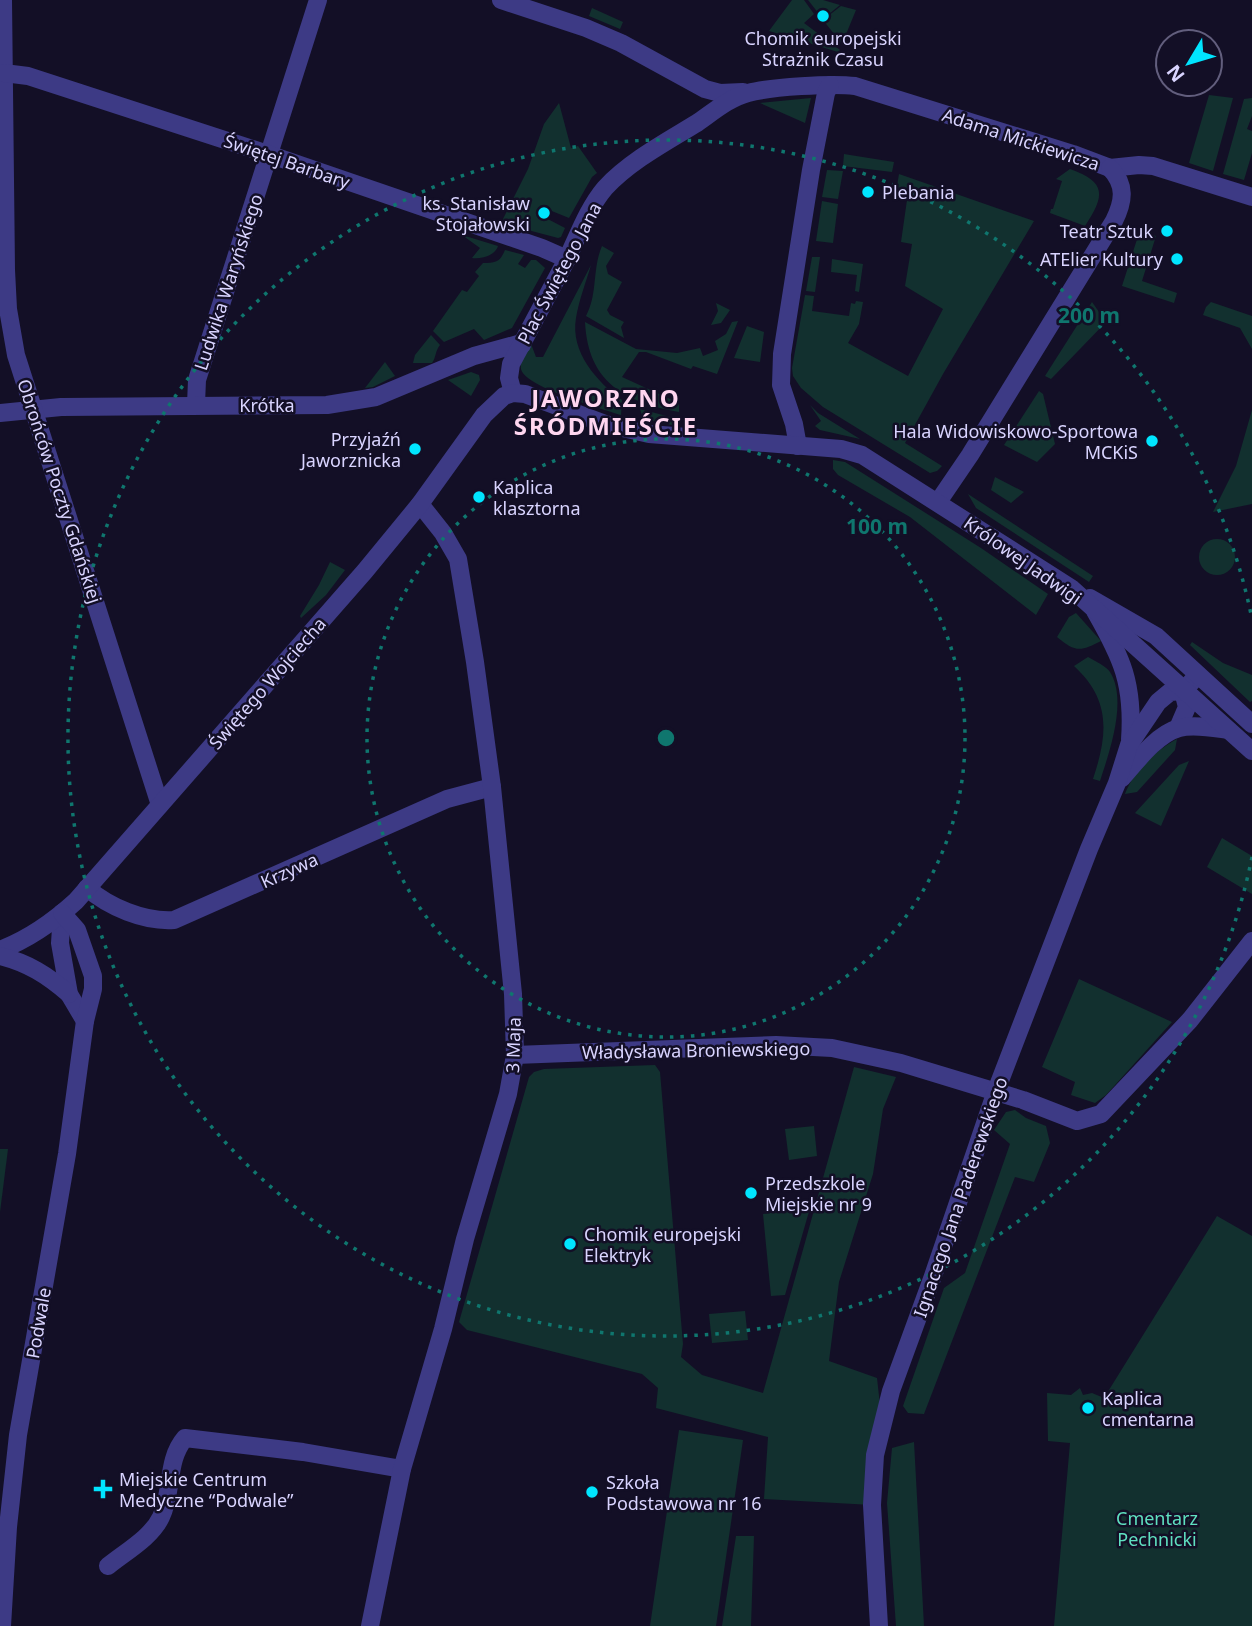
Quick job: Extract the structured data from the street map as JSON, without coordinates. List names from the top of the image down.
{
  "streets": {
    "street": [
      "Adama Mickiewicza",
      "Świętej Barbary",
      "Plac Świętego Jana",
      "Ludwika Waryńskiego",
      "Krótka",
      "Obrońców Poczty Gdańskiej",
      "Królowej Jadwigi",
      "Świętego Wojciecha",
      "Krzywa",
      "3 Maja",
      "Władysława Broniewskiego",
      "Ignacego Jana Paderewskiego",
      "Podwale"
    ]
  },
  "crossings": [
    ["Adama Mickiewicza", "Plac Świętego Jana"],
    ["Świętej Barbary", "Plac Świętego Jana"],
    ["Świętej Barbary", "Ludwika Waryńskiego"],
    ["Świętej Barbary", "Obrońców Poczty Gdańskiej"],
    ["Plac Świętego Jana", "Krótka"],
    ["Plac Świętego Jana", "Świętego Wojciecha"],
    ["Ludwika Waryńskiego", "Krótka"],
    ["Krótka", "Obrońców Poczty Gdańskiej"],
    ["Obrońców Poczty Gdańskiej", "Świętego Wojciecha"],
    ["Królowej Jadwigi", "Ignacego Jana Paderewskiego"],
    ["Świętego Wojciecha", "Krzywa"],
    ["Świętego Wojciecha", "3 Maja"],
    ["Świętego Wojciecha", "Podwale"],
    ["Krzywa", "3 Maja"],
    ["3 Maja", "Władysława Broniewskiego"],
    ["Władysława Broniewskiego", "Ignacego Jana Paderewskiego"]
  ],
  "districts": ["JAWORZNO ŚRÓDMIEŚCIE"],
  "parks": ["Cmentarz Pechnicki"],
  "places": {
    "other": [
      "Chomik europejski Strażnik Czasu",
      "Plebania",
      "ks. Stanisław Stojałowski",
      "Teatr Sztuk",
      "ATElier Kultury",
      "Hala Widowiskowo-Sportowa MCKiS",
      "Przyjaźń Jaworznicka",
      "Kaplica klasztorna",
      "Przedszkole Miejskie nr 9",
      "Chomik europejski Elektryk",
      "Kaplica cmentarna",
      "Szkoła Podstawowa nr 16"
    ],
    "health": ["Miejskie Centrum Medyczne “Podwale”"]
  },
  "north": "bottom left",
  "rings": ["200 m", "100 m"]
}
